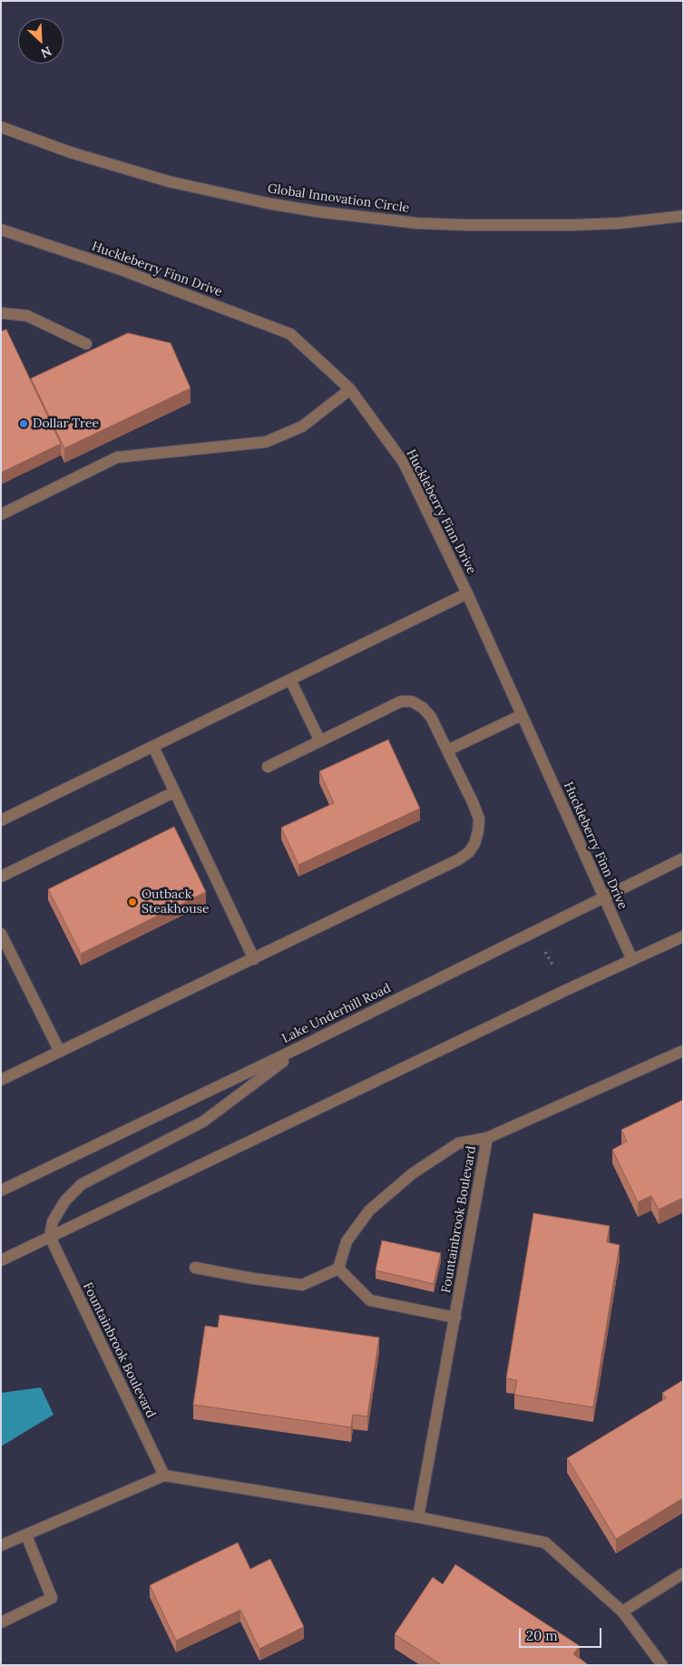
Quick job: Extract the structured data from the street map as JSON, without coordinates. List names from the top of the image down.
{
  "streets": {
    "street": [
      "Global Innovation Circle",
      "Huckleberry Finn Drive",
      "Lake Underhill Road",
      "Fountainbrook Boulevard"
    ]
  },
  "crossings": [
    ["Huckleberry Finn Drive", "Lake Underhill Road"]
  ],
  "places": ["Dollar Tree", "Outback Steakhouse"],
  "scale_bar": "20 m",
  "north": "bottom right"
}
